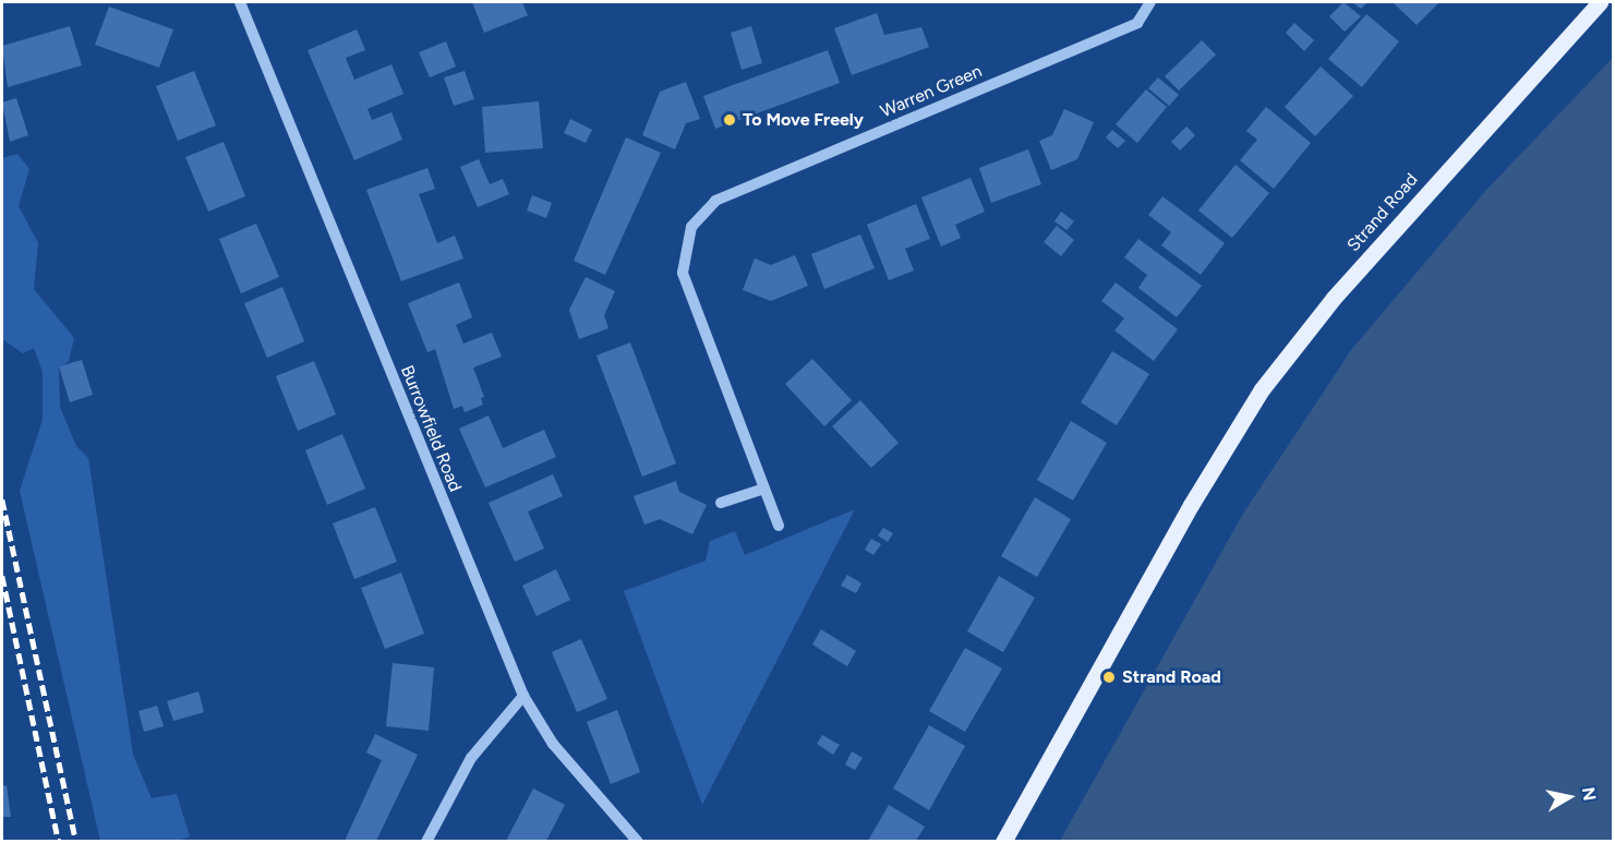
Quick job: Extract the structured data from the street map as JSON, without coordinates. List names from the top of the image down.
{
  "streets": {
    "main road": ["Strand Road"],
    "street": ["Warren Green", "Burrowfield Road"]
  },
  "places": ["To Move Freely", "Strand Road"],
  "north": "right"
}
